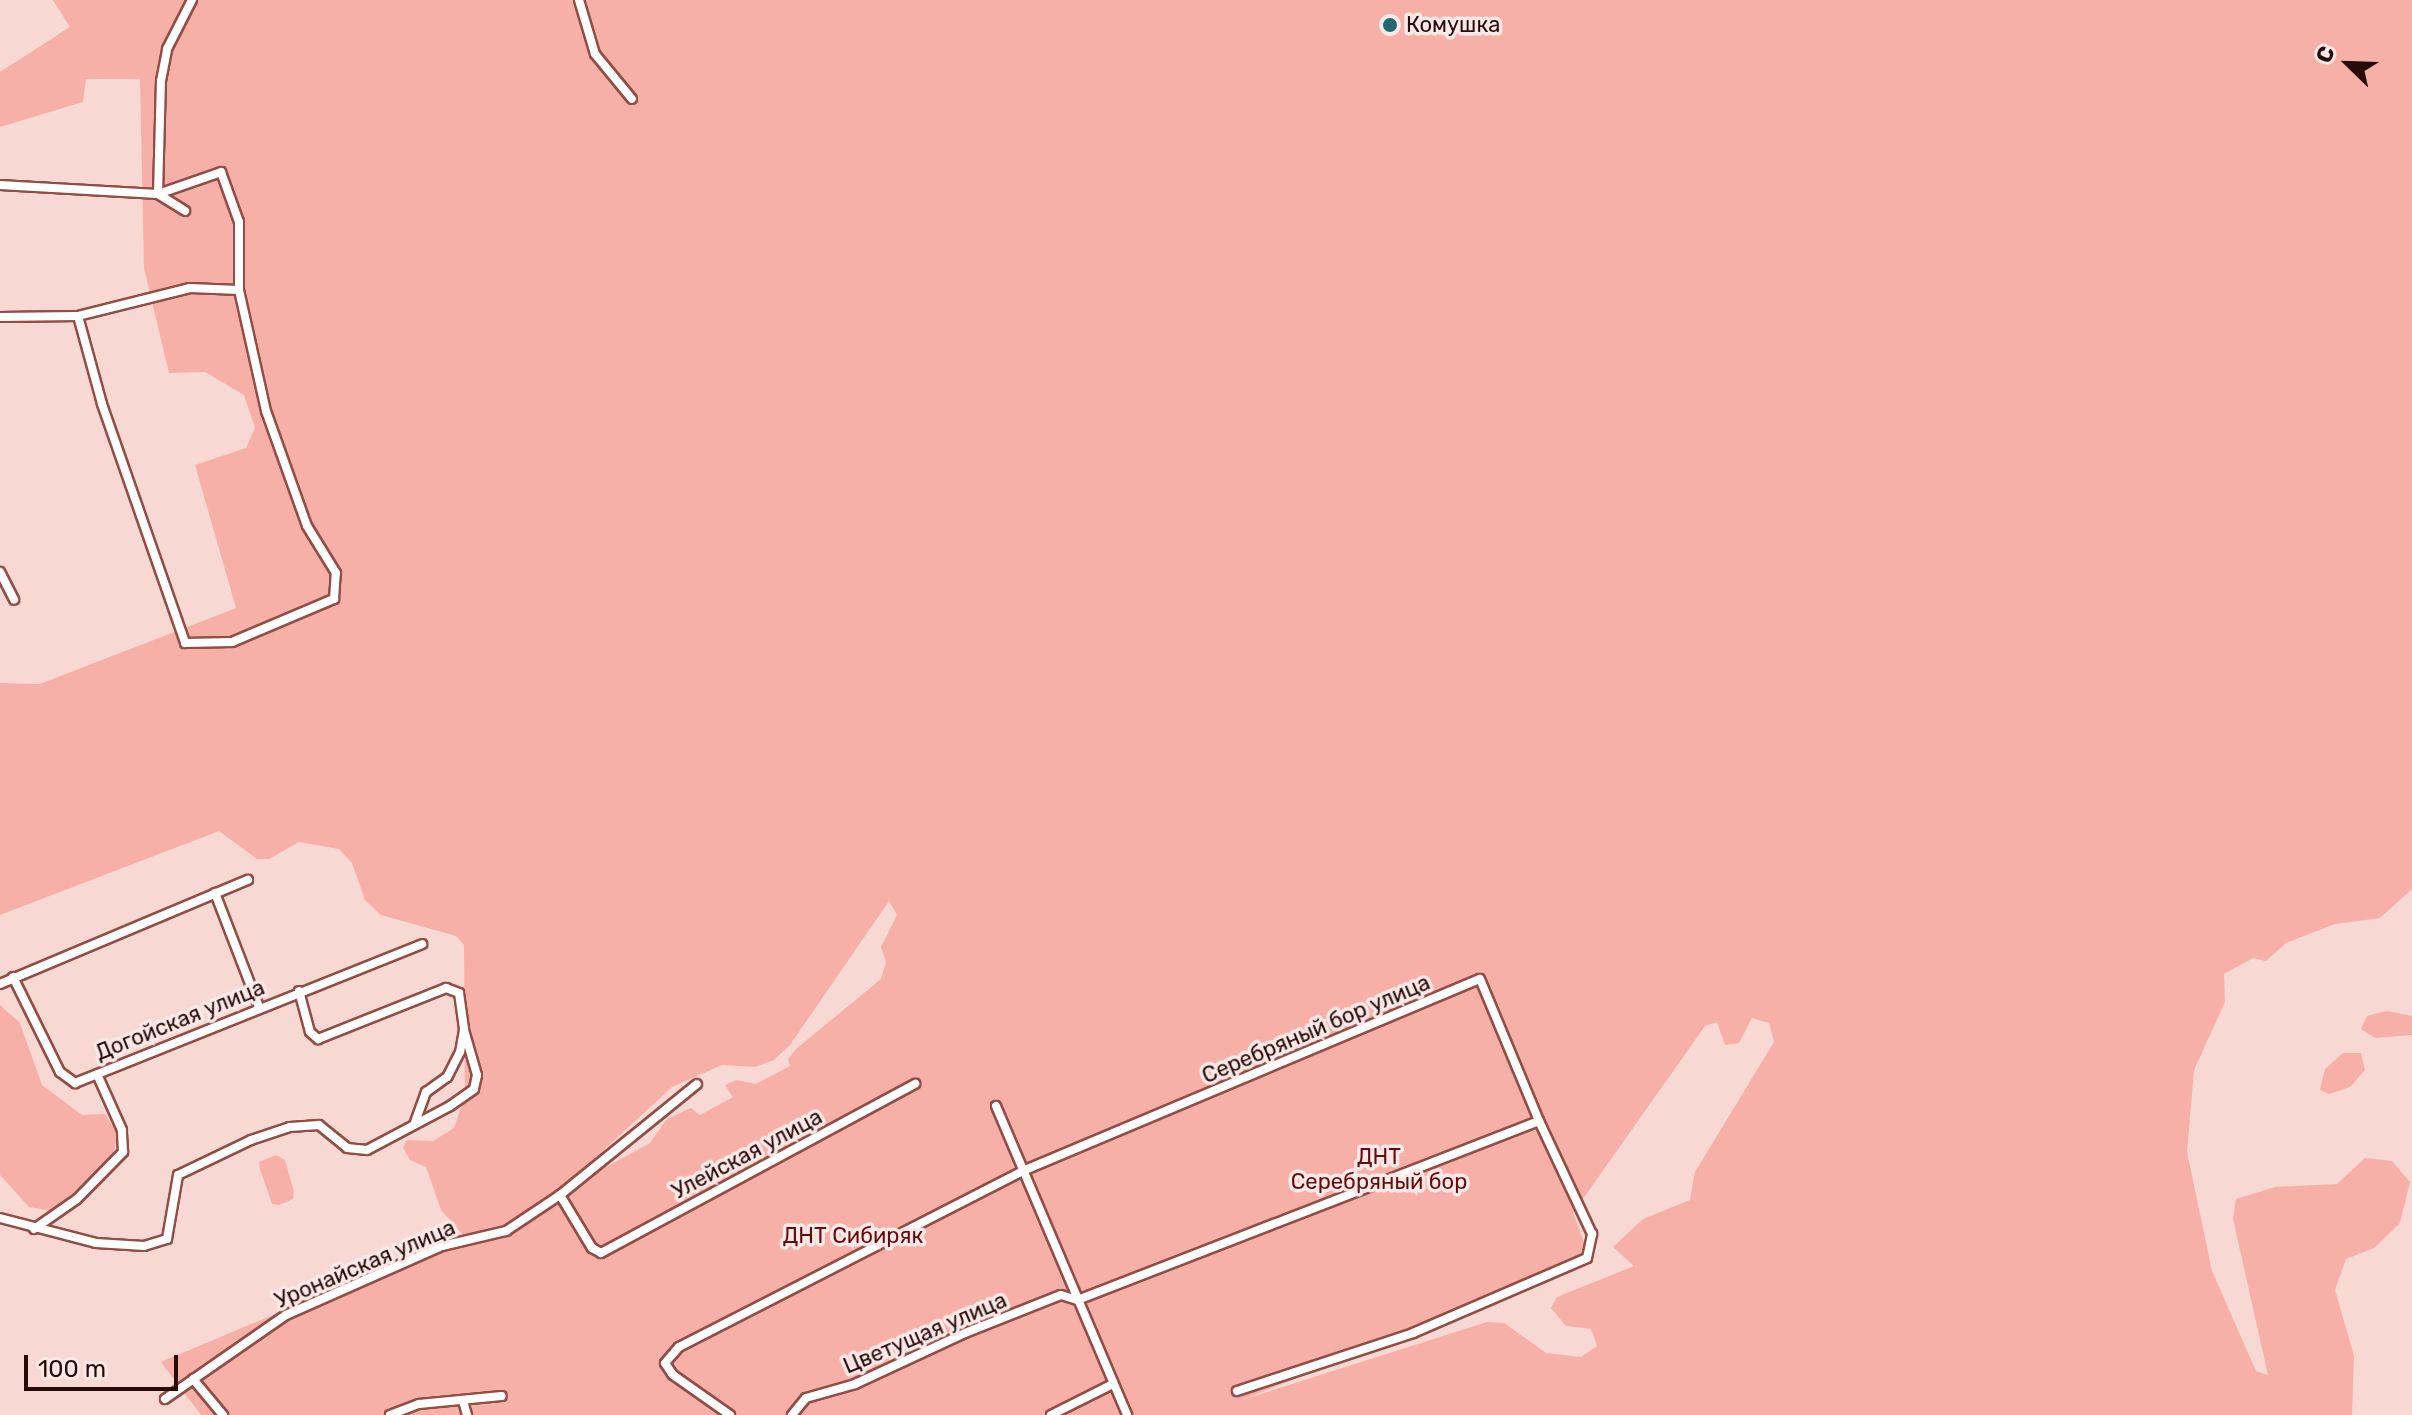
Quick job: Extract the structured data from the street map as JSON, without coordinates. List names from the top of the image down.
{
  "streets": {
    "street": [
      "Догойская улица",
      "Серебряный бор улица",
      "Улейская улица",
      "Уронайская улица",
      "Цветущая улица"
    ]
  },
  "crossings": [
    ["Улейская улица", "Уронайская улица"]
  ],
  "parks": ["ДНТ Серебряный бор", "ДНТ Сибиряк"],
  "places": ["Комушка"],
  "scale_bar": "100 m",
  "north": "top left"
}
